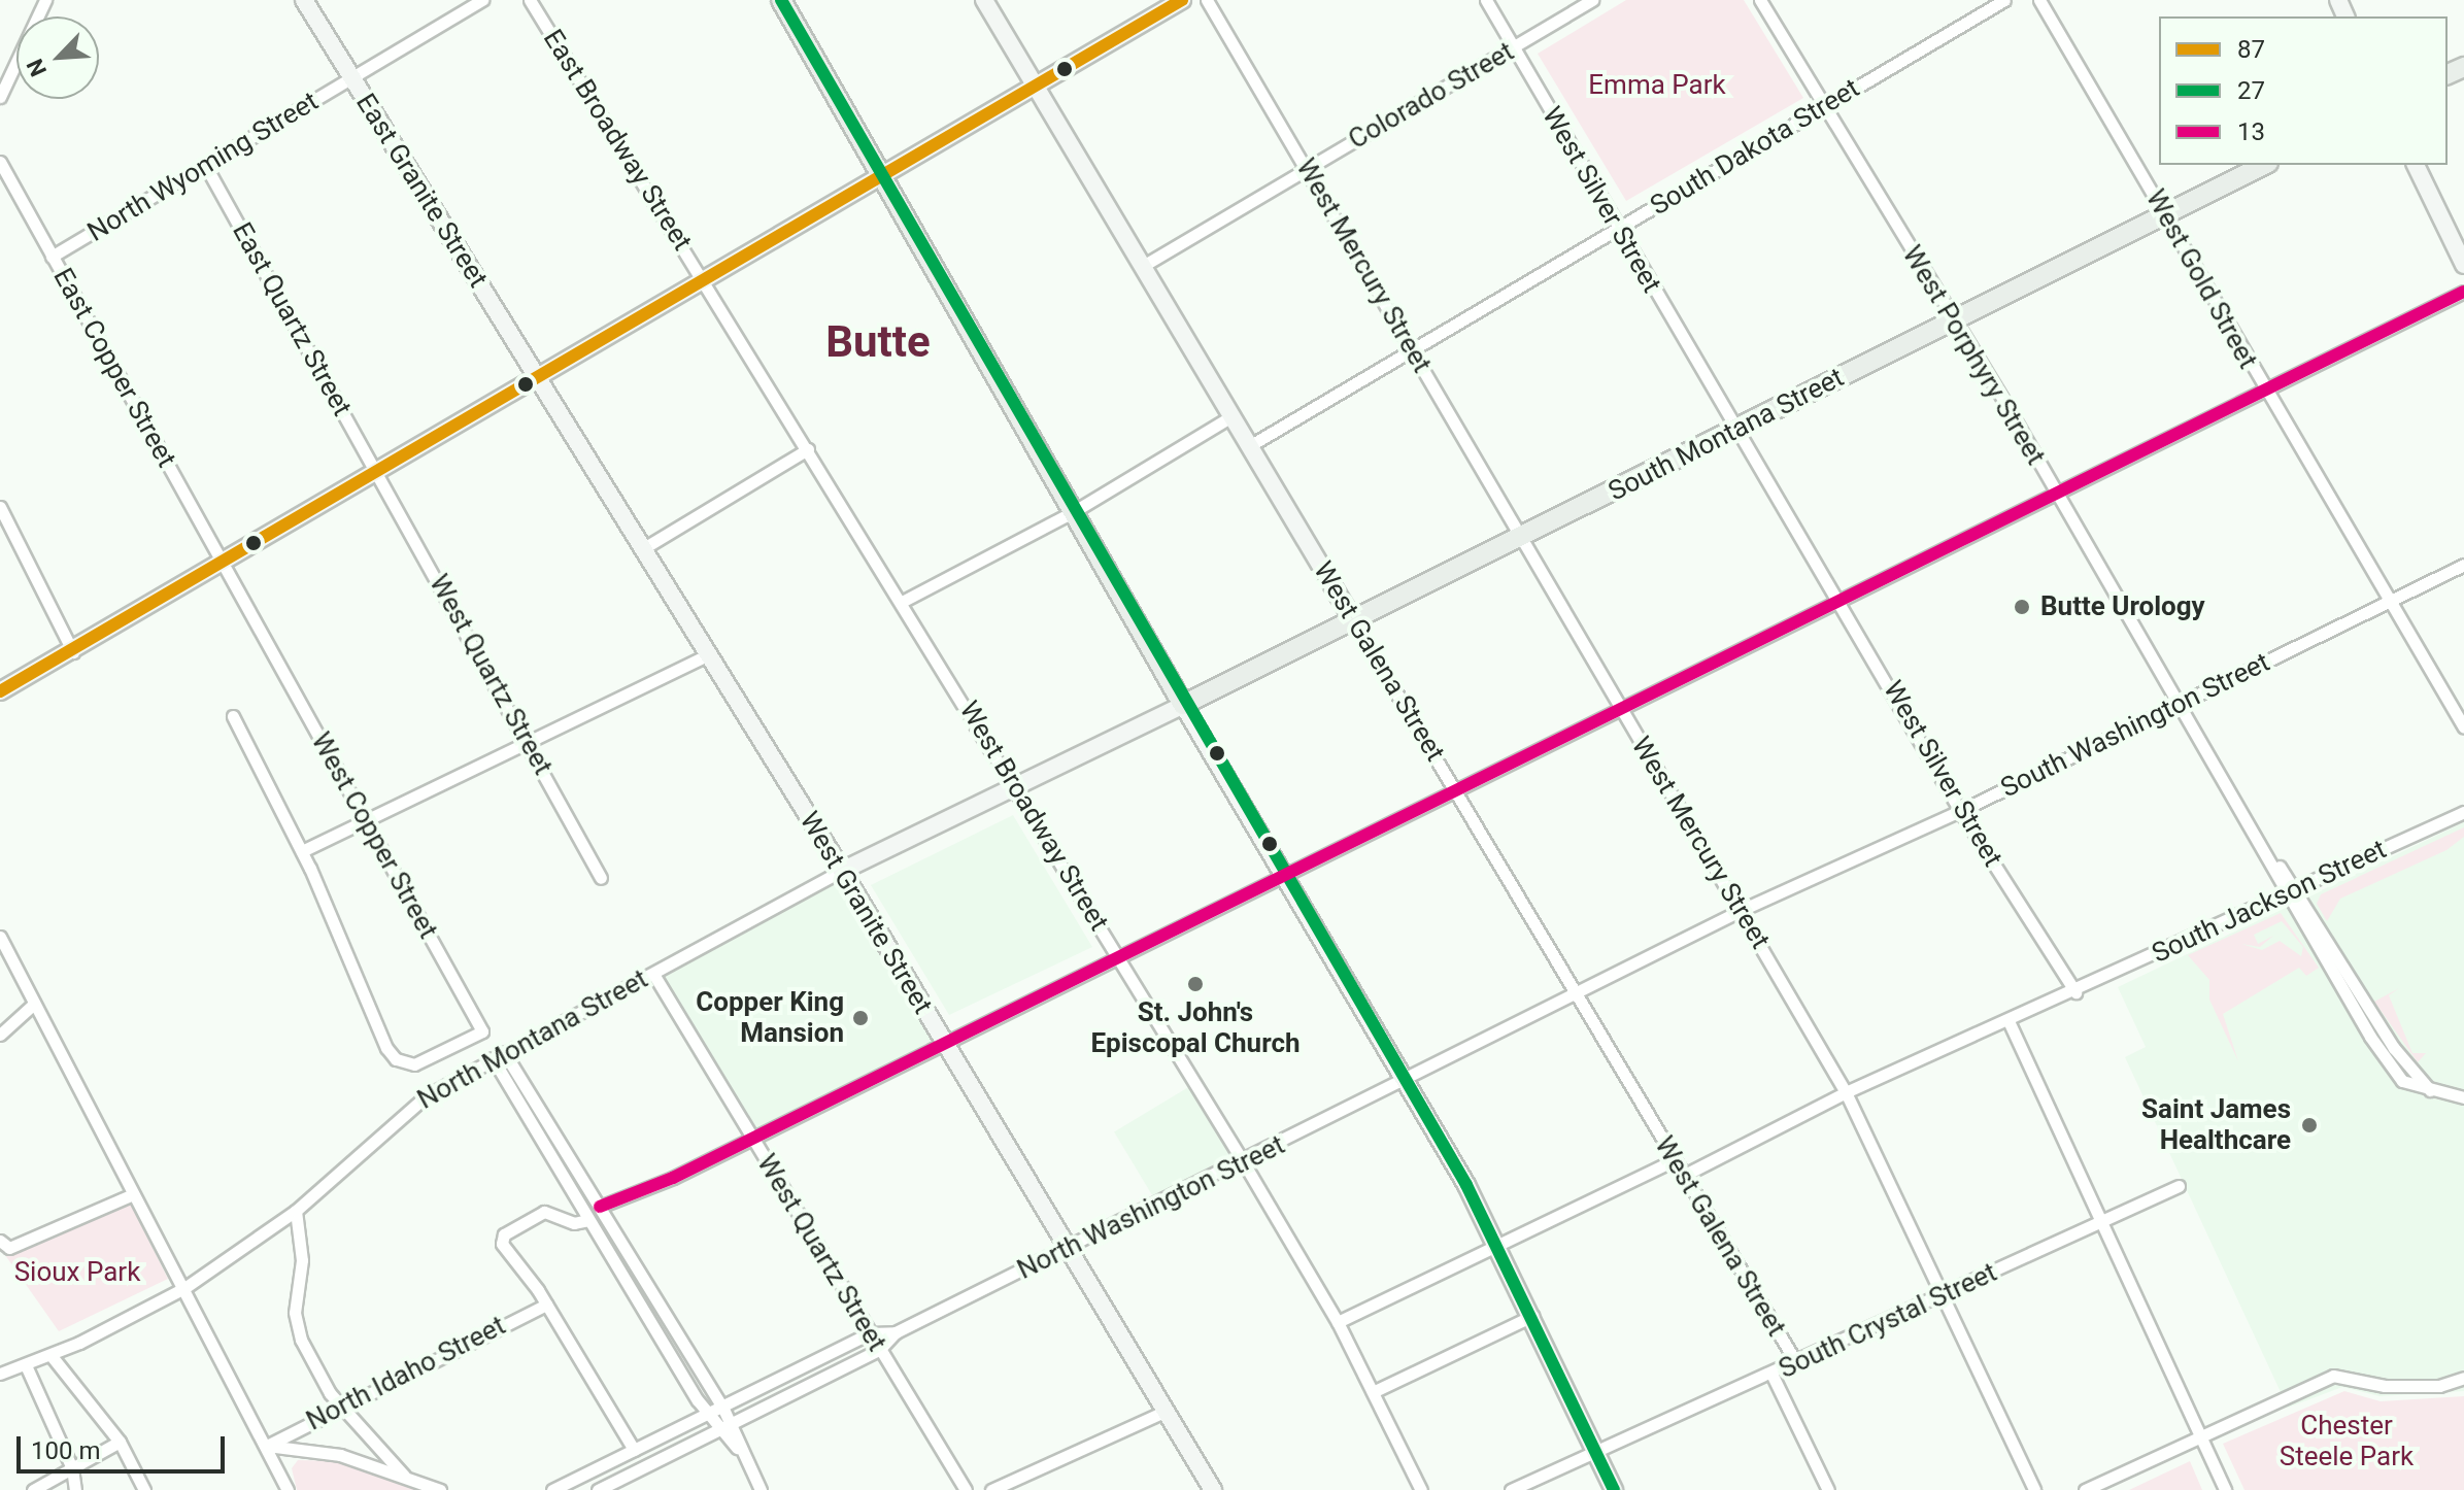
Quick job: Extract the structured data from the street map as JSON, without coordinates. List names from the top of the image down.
{
  "streets": {
    "main road": ["South Montana Street"],
    "street": [
      "Colorado Street",
      "East Broadway Street",
      "South Dakota Street",
      "North Wyoming Street",
      "East Granite Street",
      "West Silver Street",
      "West Mercury Street",
      "West Gold Street",
      "East Quartz Street",
      "West Porphyry Street",
      "East Copper Street",
      "West Galena Street",
      "West Quartz Street",
      "South Washington Street",
      "West Broadway Street",
      "West Copper Street",
      "South Jackson Street",
      "West Granite Street",
      "North Montana Street",
      "North Washington Street",
      "South Crystal Street",
      "North Idaho Street"
    ]
  },
  "crossings": [
    ["Colorado Street", "West Silver Street"],
    ["Colorado Street", "West Mercury Street"],
    ["Colorado Street", "West Galena Street"],
    ["East Broadway Street", "West Broadway Street"],
    ["South Dakota Street", "West Silver Street"],
    ["South Dakota Street", "West Mercury Street"],
    ["South Dakota Street", "West Porphyry Street"],
    ["South Dakota Street", "West Galena Street"],
    ["North Wyoming Street", "East Granite Street"],
    ["North Wyoming Street", "East Quartz Street"],
    ["North Wyoming Street", "East Copper Street"],
    ["East Granite Street", "West Granite Street"],
    ["West Silver Street", "South Montana Street"],
    ["West Silver Street", "South Washington Street"],
    ["West Silver Street", "South Jackson Street"],
    ["West Mercury Street", "South Montana Street"],
    ["West Mercury Street", "South Washington Street"],
    ["West Mercury Street", "South Crystal Street"],
    ["West Gold Street", "South Montana Street"],
    ["West Gold Street", "South Washington Street"],
    ["East Quartz Street", "West Quartz Street"],
    ["West Porphyry Street", "South Montana Street"],
    ["West Porphyry Street", "South Washington Street"],
    ["West Porphyry Street", "South Jackson Street"],
    ["East Copper Street", "West Copper Street"],
    ["South Montana Street", "West Galena Street"],
    ["South Montana Street", "North Montana Street"],
    ["West Galena Street", "South Washington Street"],
    ["West Galena Street", "South Crystal Street"],
    ["West Quartz Street", "North Montana Street"],
    ["West Quartz Street", "North Washington Street"],
    ["South Washington Street", "North Washington Street"],
    ["West Broadway Street", "North Montana Street"],
    ["West Broadway Street", "North Washington Street"],
    ["West Granite Street", "North Montana Street"],
    ["West Granite Street", "North Washington Street"]
  ],
  "districts": ["Butte"],
  "parks": ["Emma Park", "Sioux Park", "Chester Steele Park"],
  "places": [
    "Butte Urology",
    "St. John's Episcopal Church",
    "Copper King Mansion",
    "Saint James Healthcare"
  ],
  "lines": ["transit line 87", "transit line 27", "transit line 13"],
  "legend": ["87", "27", "13"],
  "scale_bar": "100 m",
  "north": "bottom left"
}
